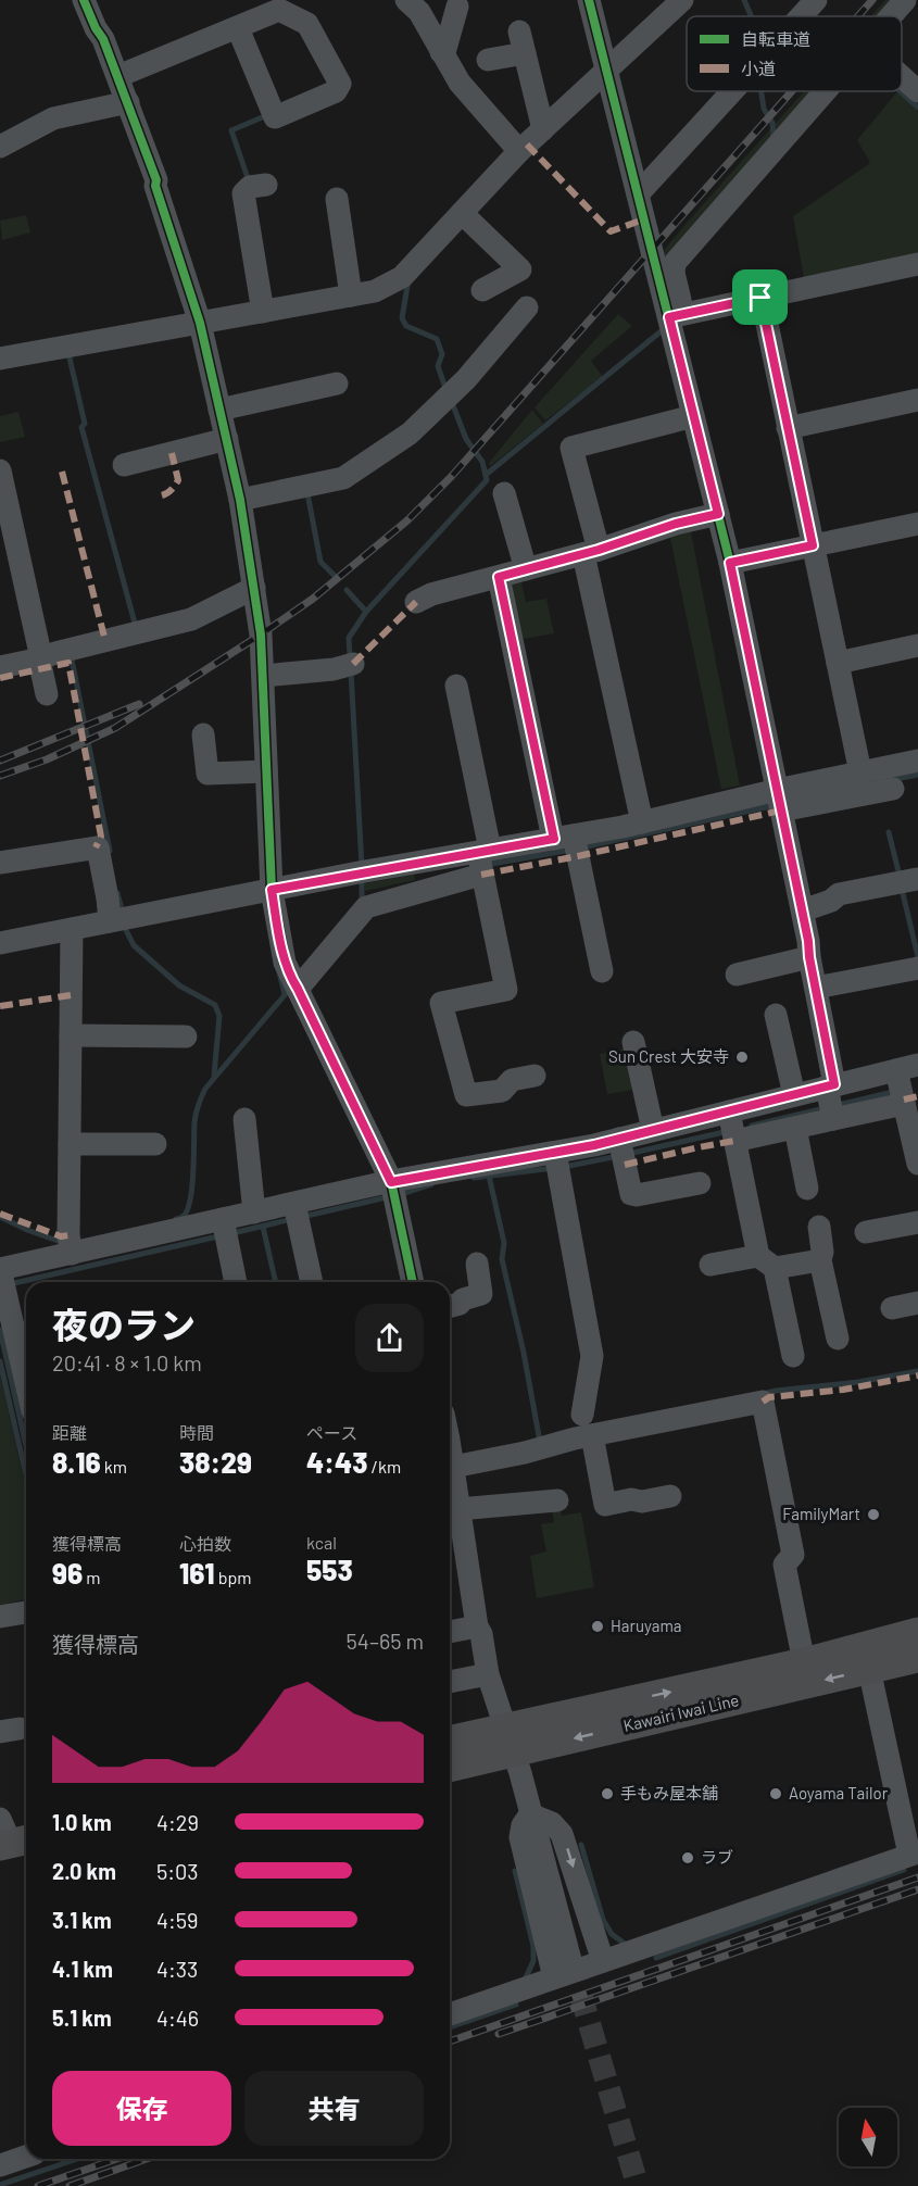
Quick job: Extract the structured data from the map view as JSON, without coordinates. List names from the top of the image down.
{
  "streets": {
    "main road": ["Kawairi Iwai Line"]
  },
  "places": [
    "Sun Crest 大安寺",
    "FamilyMart",
    "Haruyama",
    "手もみ屋本舗",
    "Aoyama Tailor",
    "ラブ"
  ],
  "legend": ["自転車道", "小道"],
  "north": "top",
  "page": {
    "heading": ["夜のラン", "20:41 · 8 × 1.0 km"],
    "stats": [
      ["距離", "8.16 km"],
      ["時間", "38:29"],
      ["ペース", "4:43 /km"],
      ["獲得標高", "96 m"],
      ["心拍数", "161 bpm"],
      ["kcal", "553"]
    ],
    "chart": ["獲得標高", "54–65 m"],
    "list": [
      {
        "name": "1.0 km",
        "note": "4:29"
      },
      {
        "name": "2.0 km",
        "note": "5:03"
      },
      {
        "name": "3.1 km",
        "note": "4:59"
      },
      {
        "name": "4.1 km",
        "note": "4:33"
      },
      {
        "name": "5.1 km",
        "note": "4:46"
      }
    ],
    "buttons": ["保存", "共有"]
  }
}
